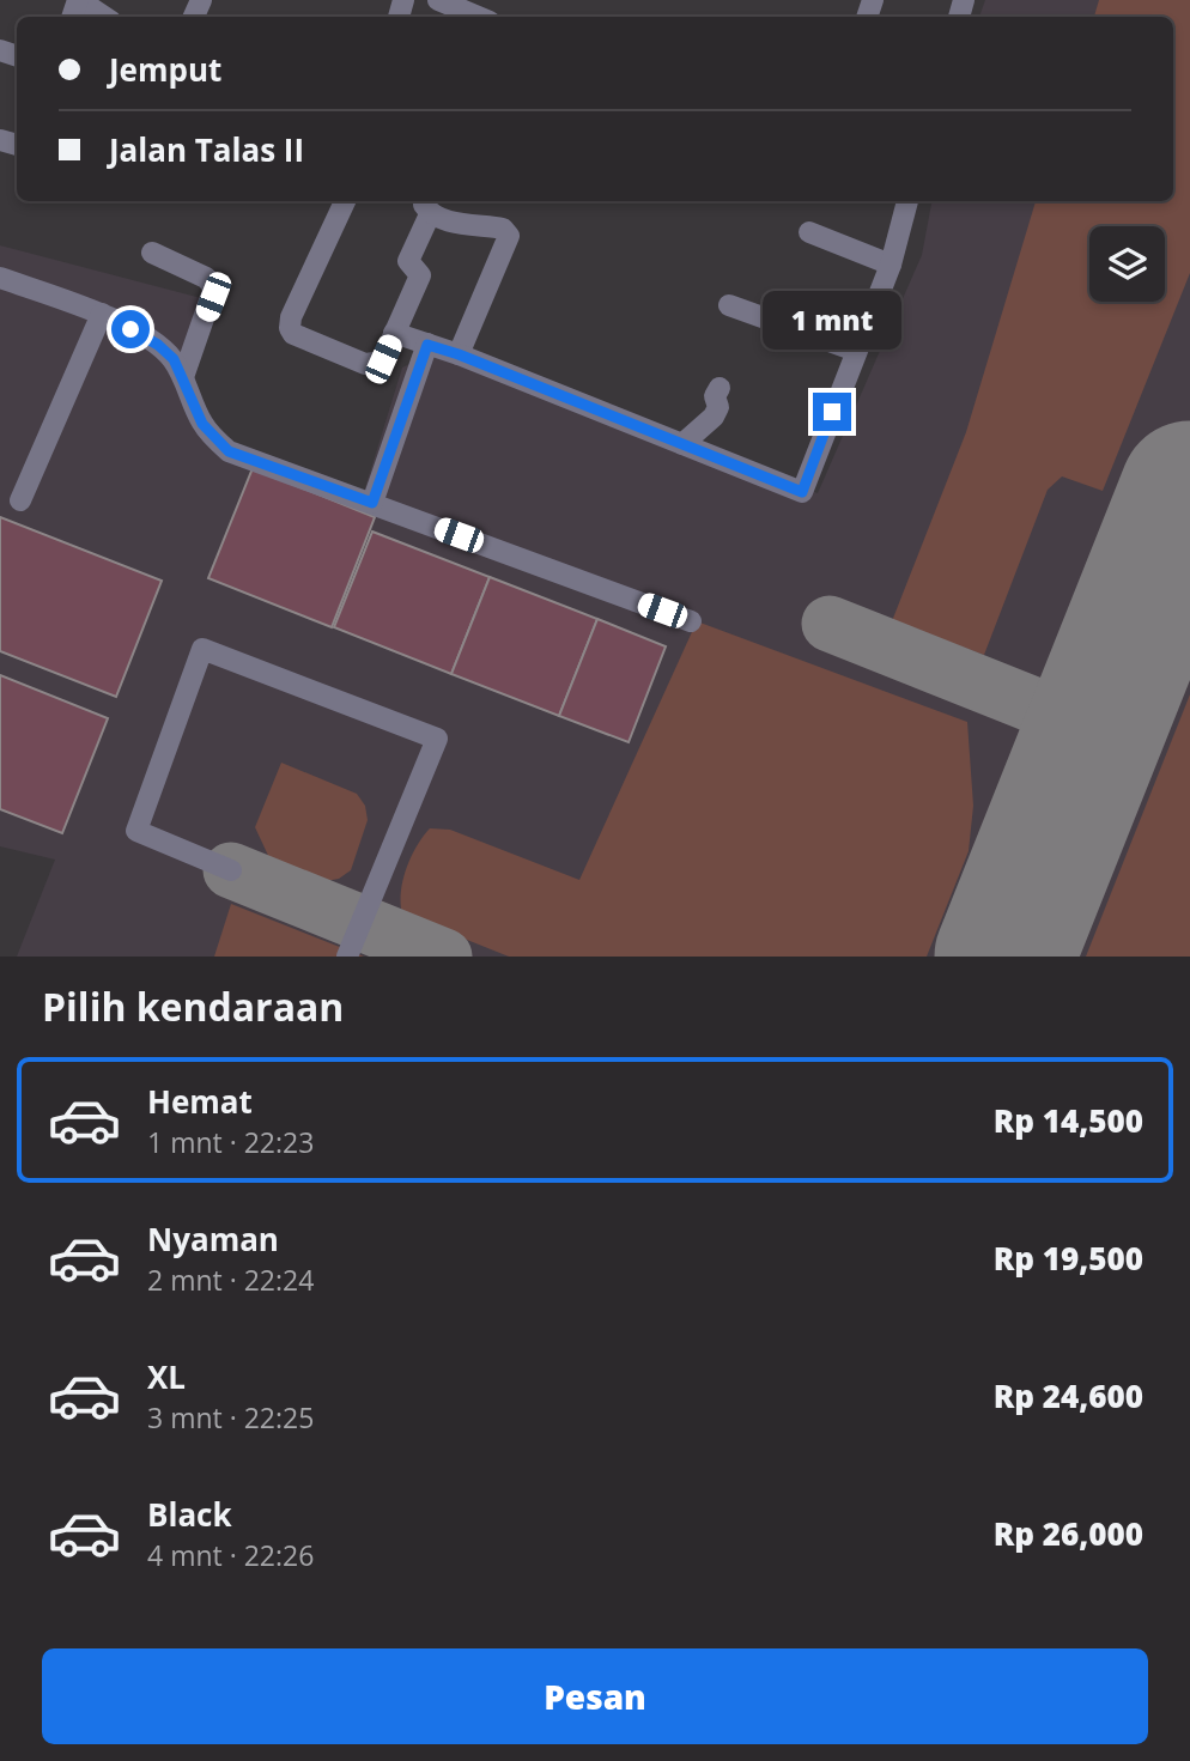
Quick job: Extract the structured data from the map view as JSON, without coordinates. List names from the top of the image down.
{
  "page": {
    "banner": ["Jemput", "Jalan Talas II"],
    "bubble": "1 mnt",
    "heading": "Pilih kendaraan",
    "list": [
      {
        "name": "Hemat",
        "note": "1 mnt · 22:23",
        "value": "Rp 14,500"
      },
      {
        "name": "Nyaman",
        "note": "2 mnt · 22:24",
        "value": "Rp 19,500"
      },
      {
        "name": "XL",
        "note": "3 mnt · 22:25",
        "value": "Rp 24,600"
      },
      {
        "name": "Black",
        "note": "4 mnt · 22:26",
        "value": "Rp 26,000"
      }
    ],
    "buttons": "Pesan"
  }
}
